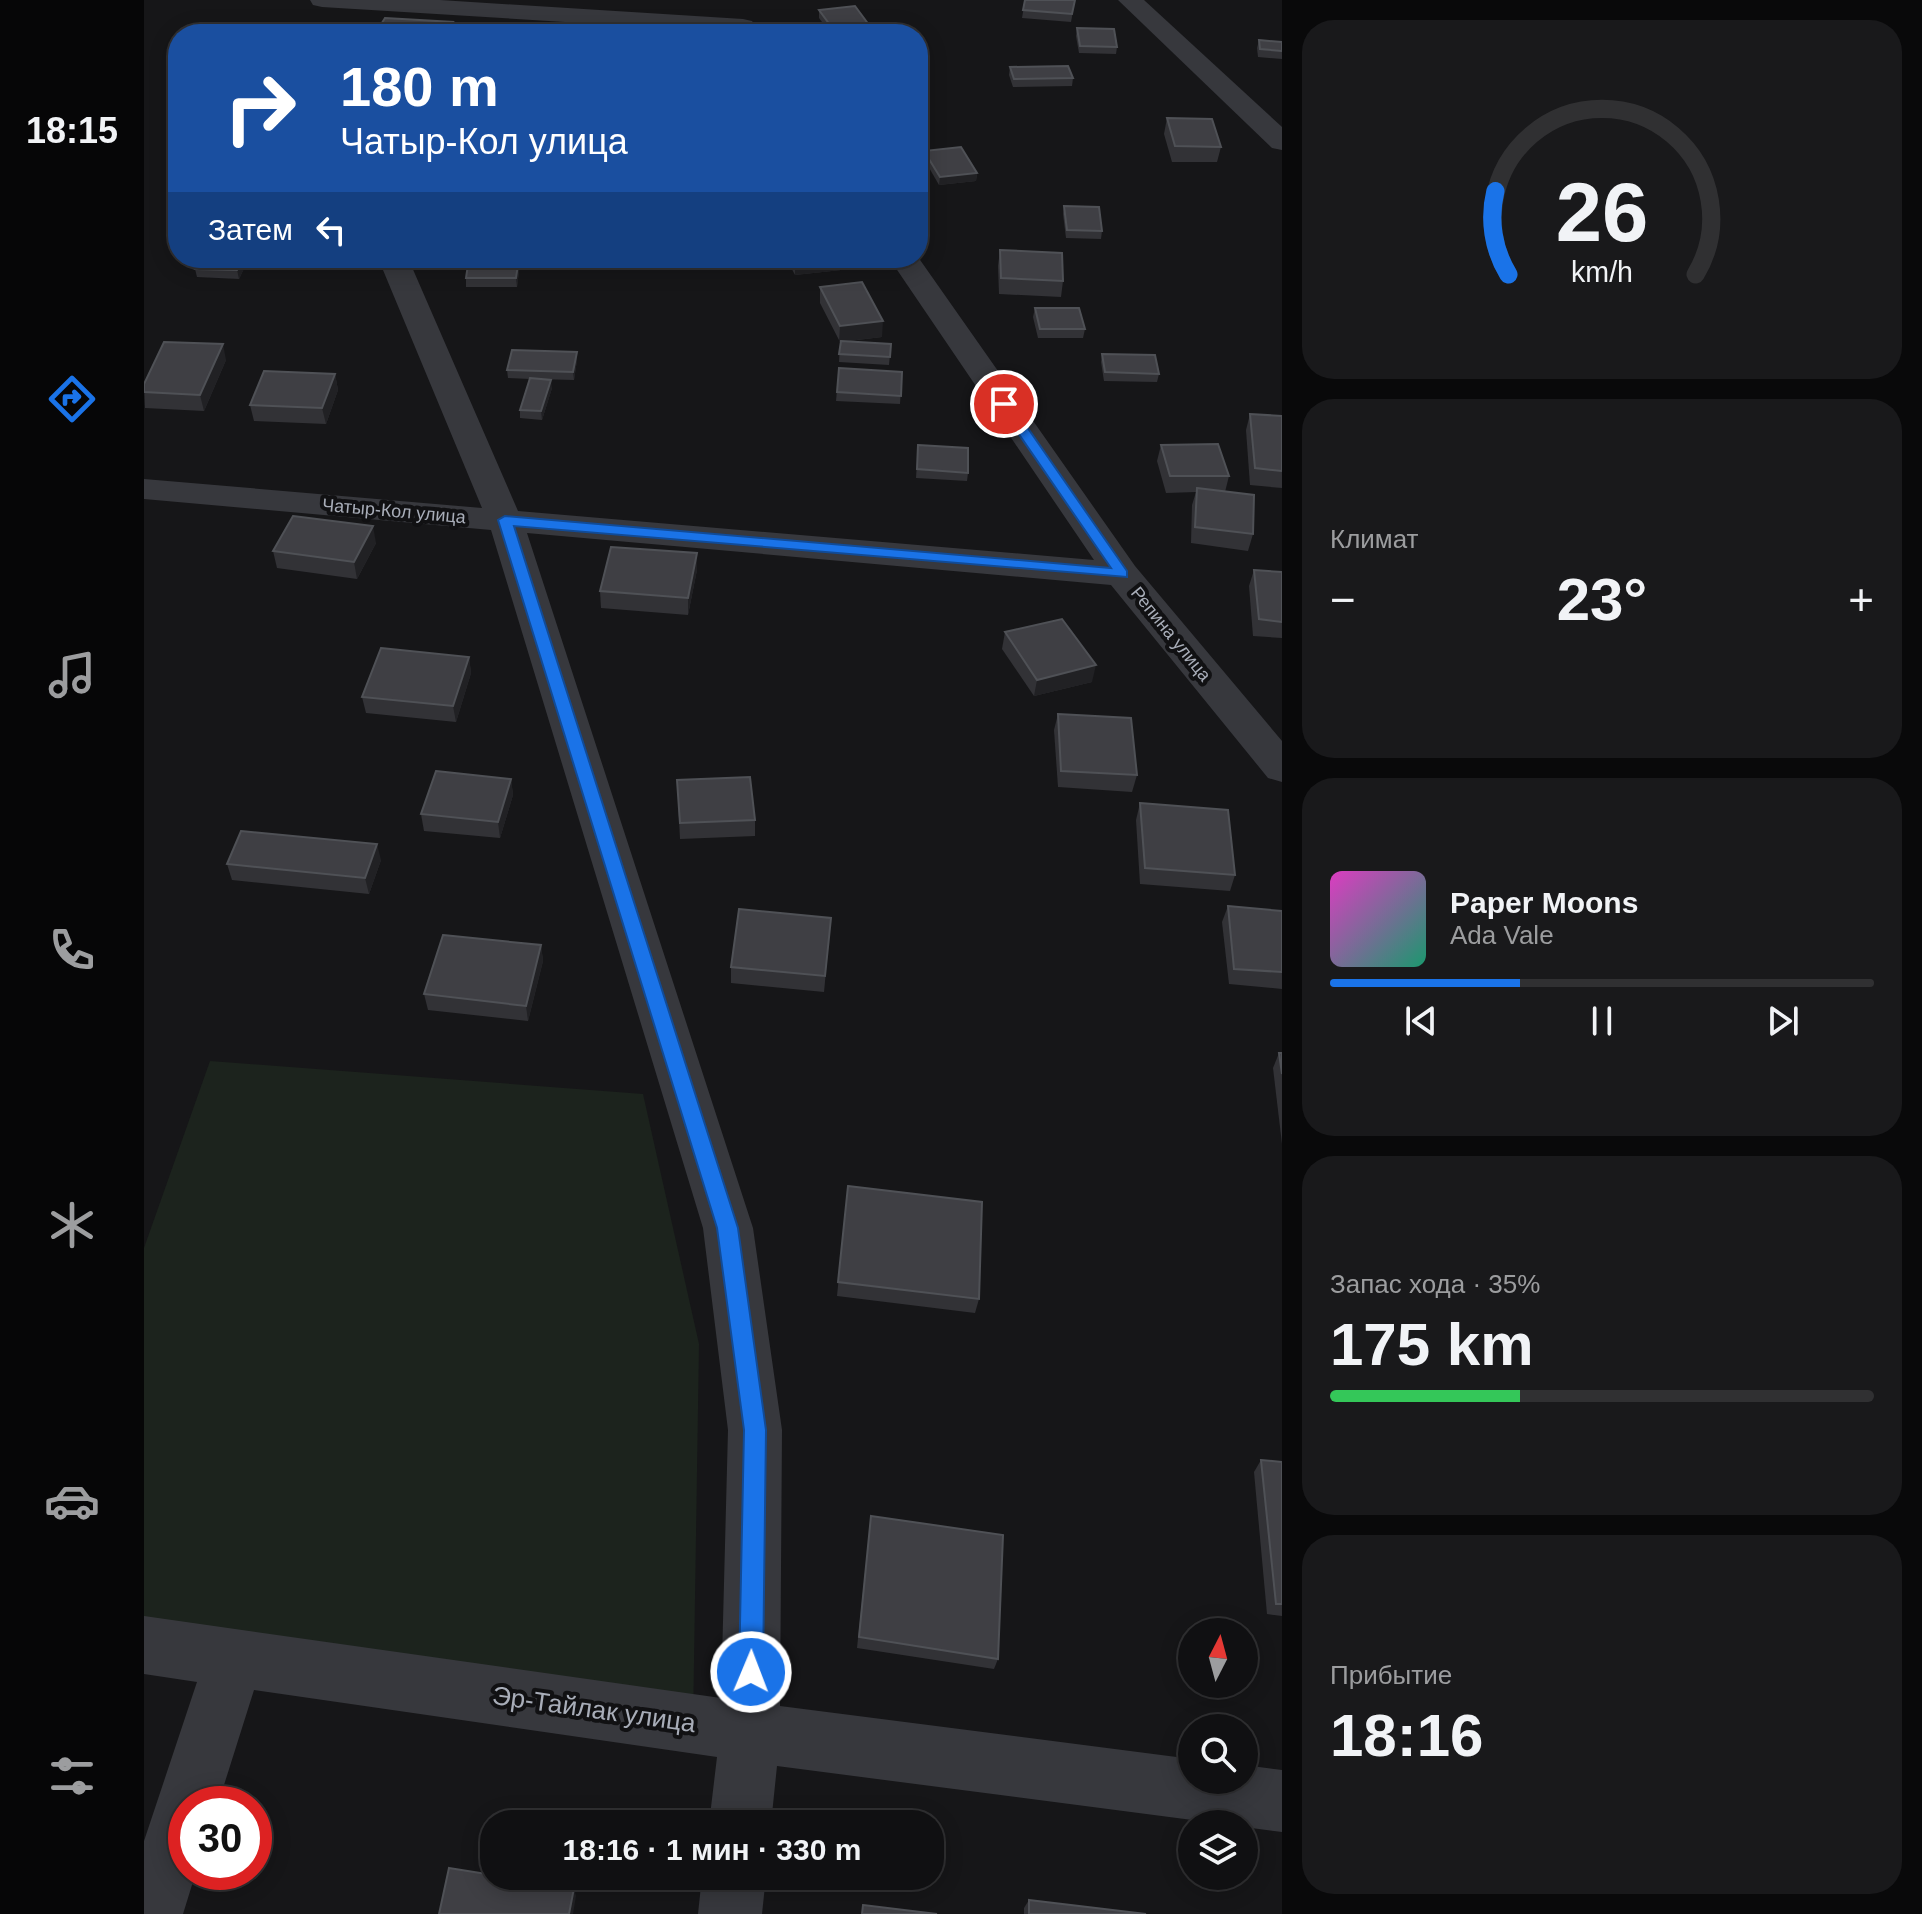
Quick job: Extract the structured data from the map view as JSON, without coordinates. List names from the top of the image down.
{
  "streets": {
    "street": ["Чатыр-Кол улица", "Репина улица", "Эр-Тайлак улица"]
  },
  "crossings": [
    ["Чатыр-Кол улица", "Репина улица"]
  ],
  "north": "top",
  "page": {
    "tabs": "18:15",
    "turn": ["180 m", "Чатыр-Кол улица"],
    "then": "Затем",
    "tile": [
      "Климат",
      ["Запас хода · 35%", "175 km"],
      ["Прибытие", "18:16"]
    ],
    "heat": ["−", "23°", "+"],
    "song": ["Paper Moons", "Ada Vale"],
    "limit": "30",
    "trip": "18:16 · 1 мин · 330 m",
    "gauge": ["26", "km/h"]
  }
}
